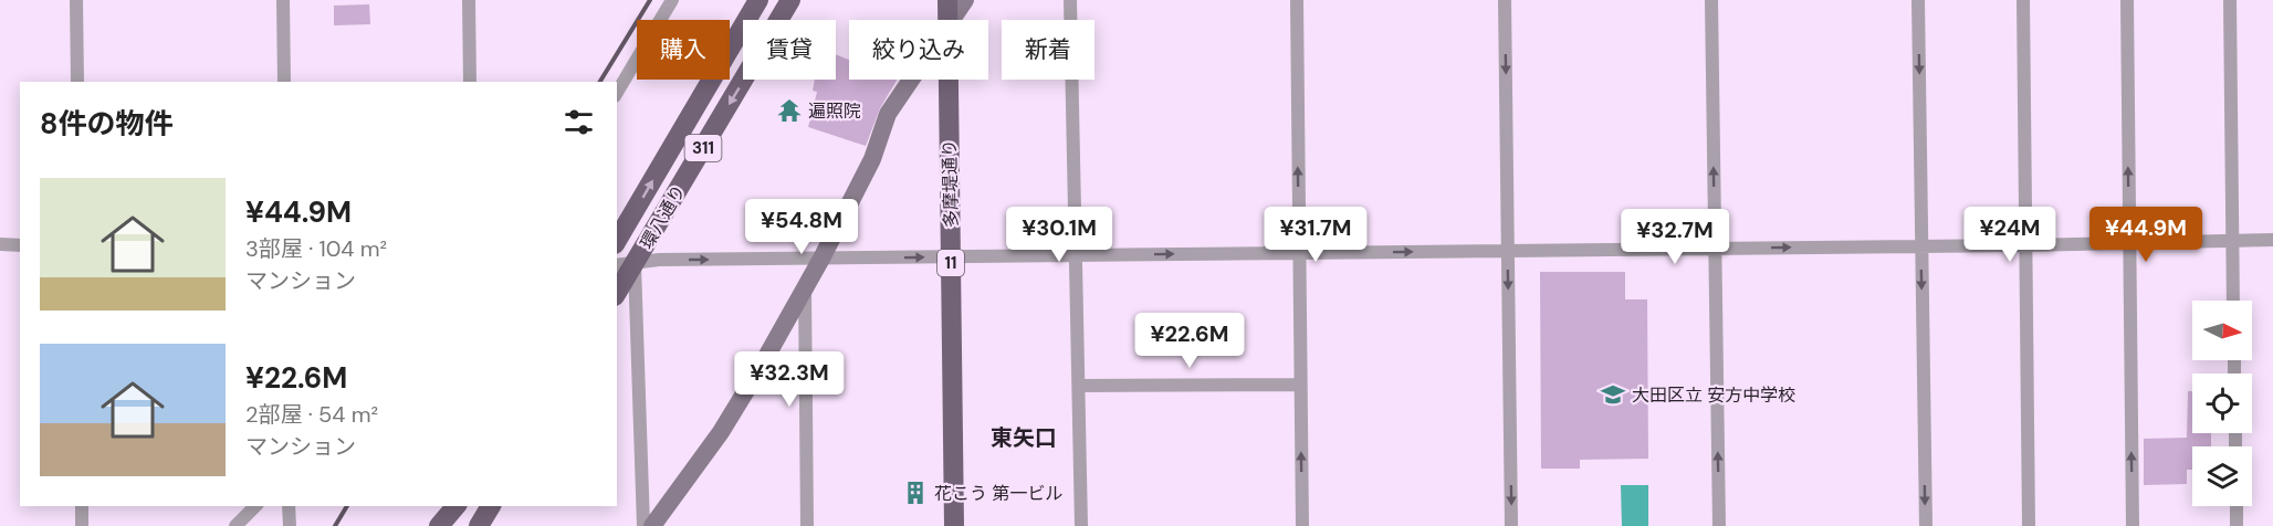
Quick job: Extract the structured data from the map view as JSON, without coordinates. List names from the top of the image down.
{
  "streets": {
    "main road": [
      "311",
      "多摩堤通り",
      "環八通り",
      "11"
    ]
  },
  "districts": ["東矢口"],
  "places": {
    "temple": ["遍照院"],
    "school or university": ["大田区立 安方中学校"],
    "building": ["花こう 第一ビル"]
  },
  "north": "right",
  "page": {
    "chip": [
      "購入",
      "賃貸",
      "絞り込み",
      "新着"
    ],
    "heading": "8件の物件",
    "list": [
      {
        "name": "¥44.9M",
        "note": "3部屋 · 104 m² · マンション"
      },
      {
        "name": "¥22.6M",
        "note": "2部屋 · 54 m² · マンション"
      }
    ],
    "price": [
      "¥54.8M",
      "¥30.1M",
      "¥31.7M",
      "¥24M",
      "¥44.9M",
      "¥32.7M",
      "¥22.6M",
      "¥32.3M"
    ]
  }
}
